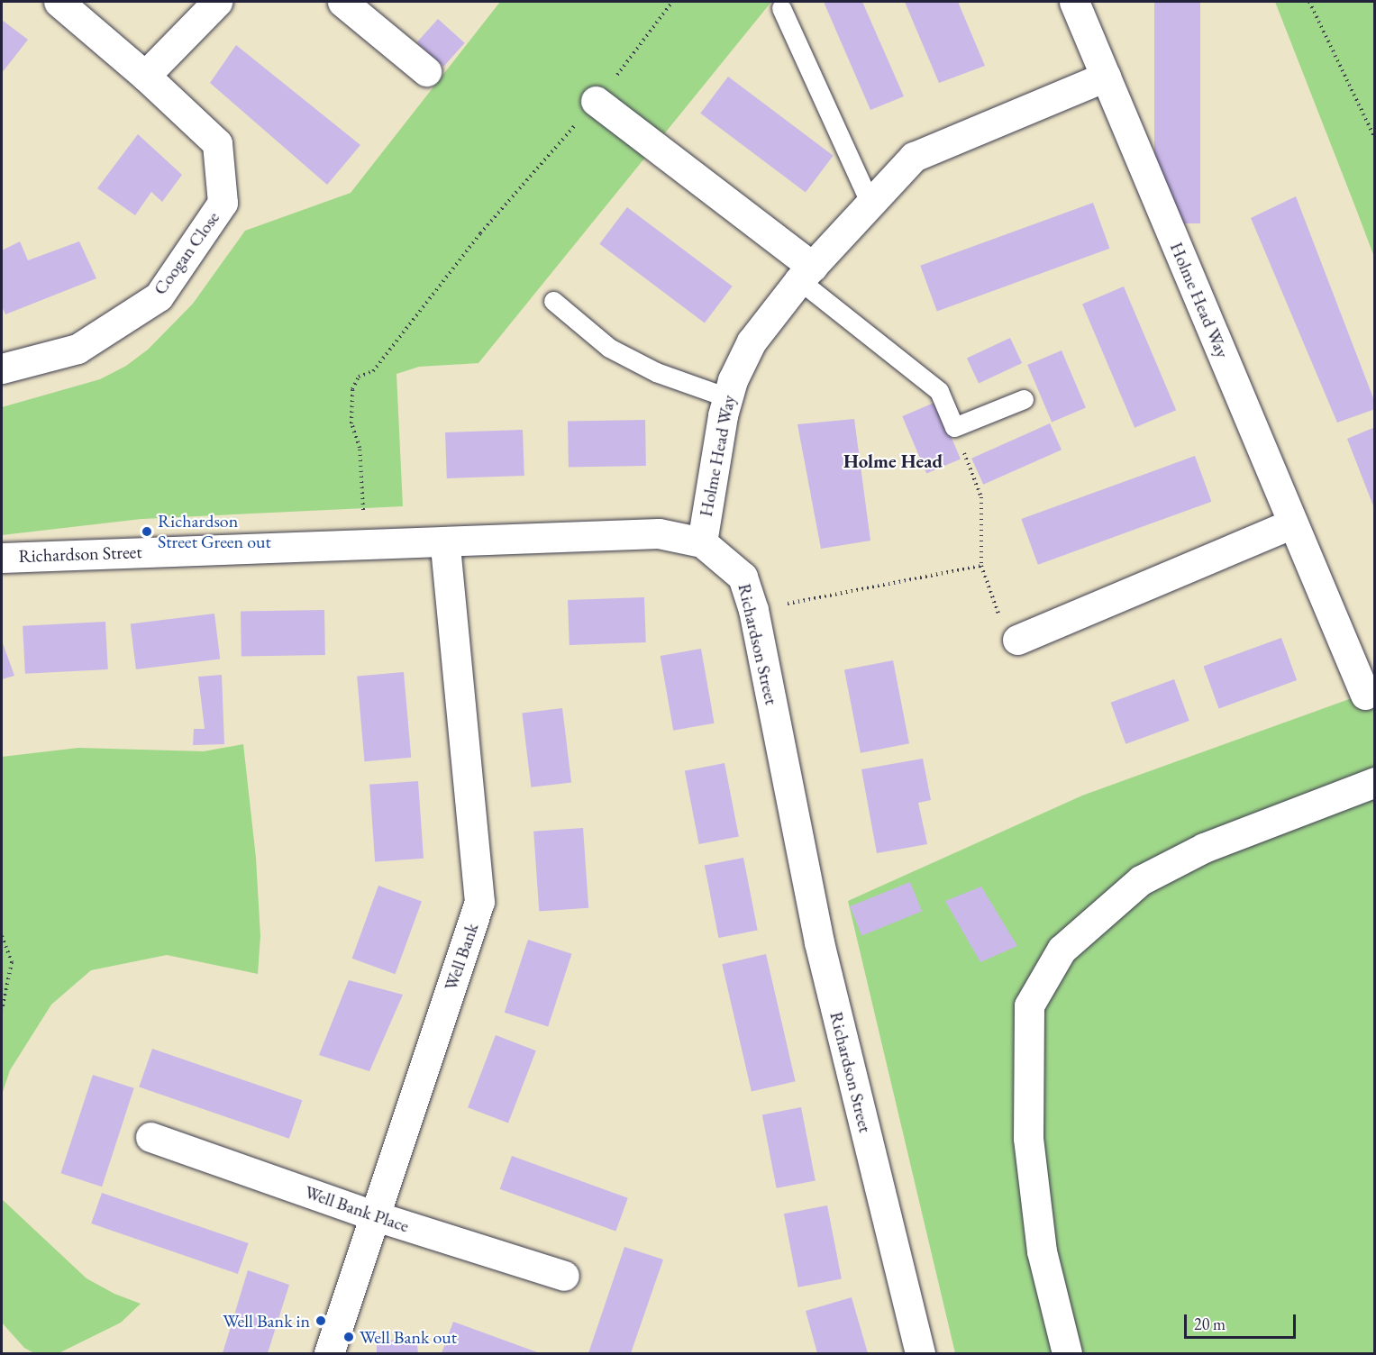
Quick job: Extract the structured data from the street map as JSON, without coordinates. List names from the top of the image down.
{
  "streets": {
    "street": [
      "Coogan Close",
      "Holme Head Way",
      "Richardson Street",
      "Well Bank",
      "Well Bank Place"
    ]
  },
  "crossings": [
    ["Holme Head Way", "Richardson Street"],
    ["Richardson Street", "Well Bank"],
    ["Well Bank", "Well Bank Place"]
  ],
  "districts": ["Holme Head"],
  "places": ["Richardson Street Green out", "Well Bank in", "Well Bank out"],
  "scale_bar": "20 m"
}
